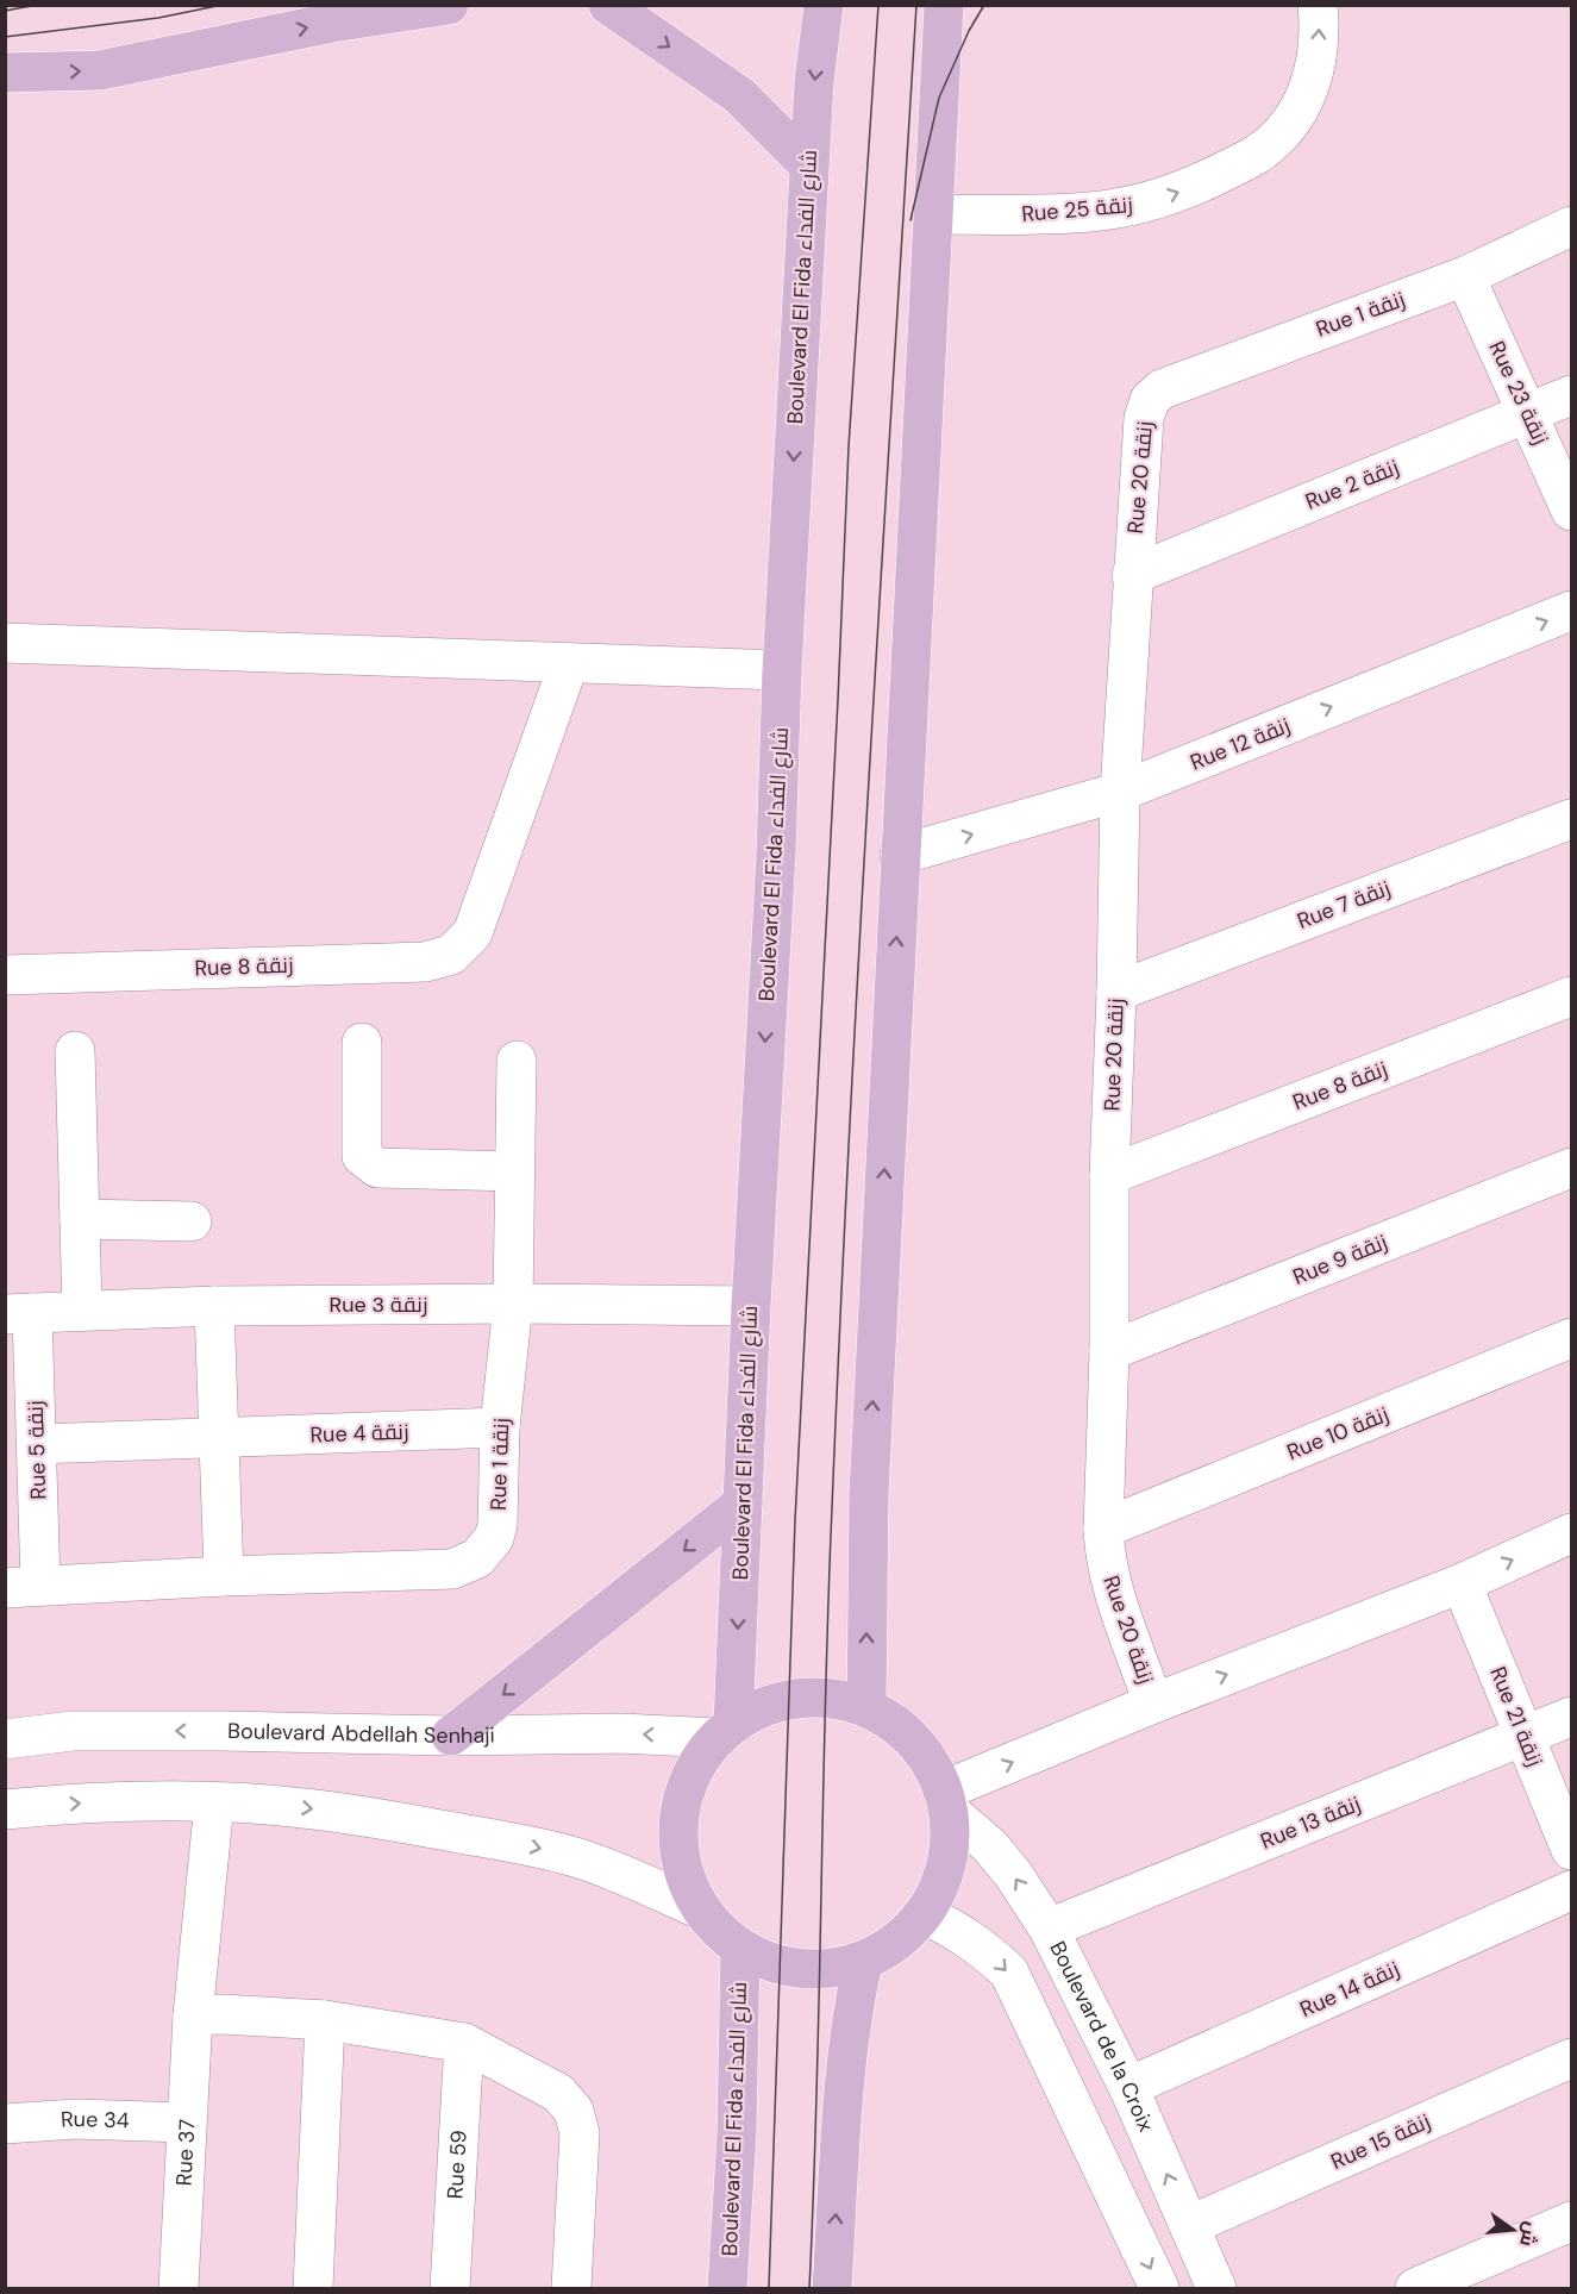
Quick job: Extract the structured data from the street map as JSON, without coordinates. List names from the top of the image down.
{
  "streets": {
    "main road": ["Boulevard El Fida شارع الفداء"],
    "street": [
      "Rue 25 زنقة",
      "Rue 1 زنقة",
      "Rue 23 زنقة",
      "Rue 20 زنقة",
      "Rue 2 زنقة",
      "Rue 12 زنقة",
      "Rue 7 زنقة",
      "Rue 8 زنقة",
      "Rue 9 زنقة",
      "Rue 3 زنقة",
      "Rue 4 زنقة",
      "Rue 10 زنقة",
      "Rue 5 زنقة",
      "Rue 21 زنقة",
      "Boulevard Abdellah Senhaji",
      "Rue 13 زنقة",
      "Rue 14 زنقة",
      "Boulevard de la Croix",
      "Rue 34",
      "Rue 15 زنقة",
      "Rue 37",
      "Rue 59"
    ]
  },
  "crossings": [
    ["Boulevard El Fida شارع الفداء", "Rue 3 زنقة"],
    ["Boulevard El Fida شارع الفداء", "Boulevard Abdellah Senhaji"],
    ["Rue 1 زنقة", "Rue 23 زنقة"],
    ["Rue 1 زنقة", "Rue 20 زنقة"],
    ["Rue 1 زنقة", "Rue 3 زنقة"],
    ["Rue 1 زنقة", "Rue 4 زنقة"],
    ["Rue 1 زنقة", "Rue 5 زنقة"],
    ["Rue 23 زنقة", "Rue 2 زنقة"],
    ["Rue 20 زنقة", "Rue 2 زنقة"],
    ["Rue 20 زنقة", "Rue 12 زنقة"],
    ["Rue 20 زنقة", "Rue 7 زنقة"],
    ["Rue 20 زنقة", "Rue 8 زنقة"],
    ["Rue 20 زنقة", "Rue 9 زنقة"],
    ["Rue 20 زنقة", "Rue 10 زنقة"],
    ["Rue 3 زنقة", "Rue 5 زنقة"],
    ["Rue 4 زنقة", "Rue 5 زنقة"],
    ["Rue 21 زنقة", "Rue 13 زنقة"],
    ["Rue 13 زنقة", "Boulevard de la Croix"],
    ["Rue 14 زنقة", "Boulevard de la Croix"],
    ["Boulevard de la Croix", "Rue 15 زنقة"],
    ["Rue 34", "Rue 37"]
  ],
  "one_way": ["Rue 25 زنقة", "Rue 12 زنقة"],
  "north": "right"
}
